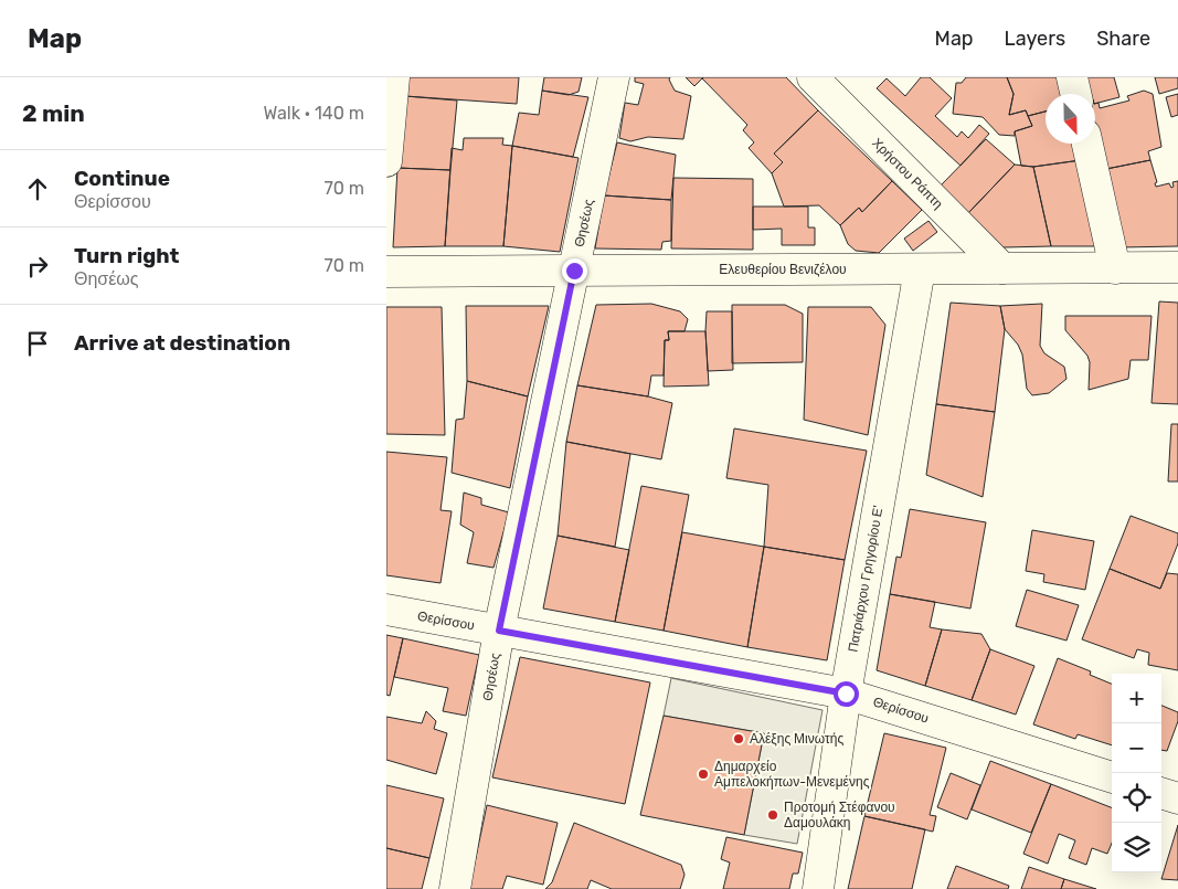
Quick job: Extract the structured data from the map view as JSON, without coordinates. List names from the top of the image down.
{
  "streets": {
    "street": [
      "Χρήστου Ράπτη",
      "Θησέως",
      "Ελευθερίου Βενιζέλου",
      "Πατριάρχου Γρηγορίου Ε'",
      "Θερίσσου"
    ]
  },
  "crossings": [
    ["Χρήστου Ράπτη", "Ελευθερίου Βενιζέλου"],
    ["Θησέως", "Ελευθερίου Βενιζέλου"],
    ["Θησέως", "Θερίσσου"],
    ["Ελευθερίου Βενιζέλου", "Πατριάρχου Γρηγορίου Ε'"],
    ["Πατριάρχου Γρηγορίου Ε'", "Θερίσσου"]
  ],
  "places": ["Αλέξης Μινωτής", "Δημαρχείο Αμπελοκήπων-Μενεμένης", "Προτομή Στέφανου Δαμουλάκη"],
  "north": "bottom",
  "page": {
    "header": "Map",
    "nav": ["Map", "Layers", "Share"],
    "heading": ["2 min", "Walk · 140 m"],
    "list": [
      ["Continue", "Θερίσσου", "70 m"],
      ["Turn right", "Θησέως", "70 m"],
      "Arrive at destination"
    ],
    "map_buttons": ["+", "−"]
  }
}
